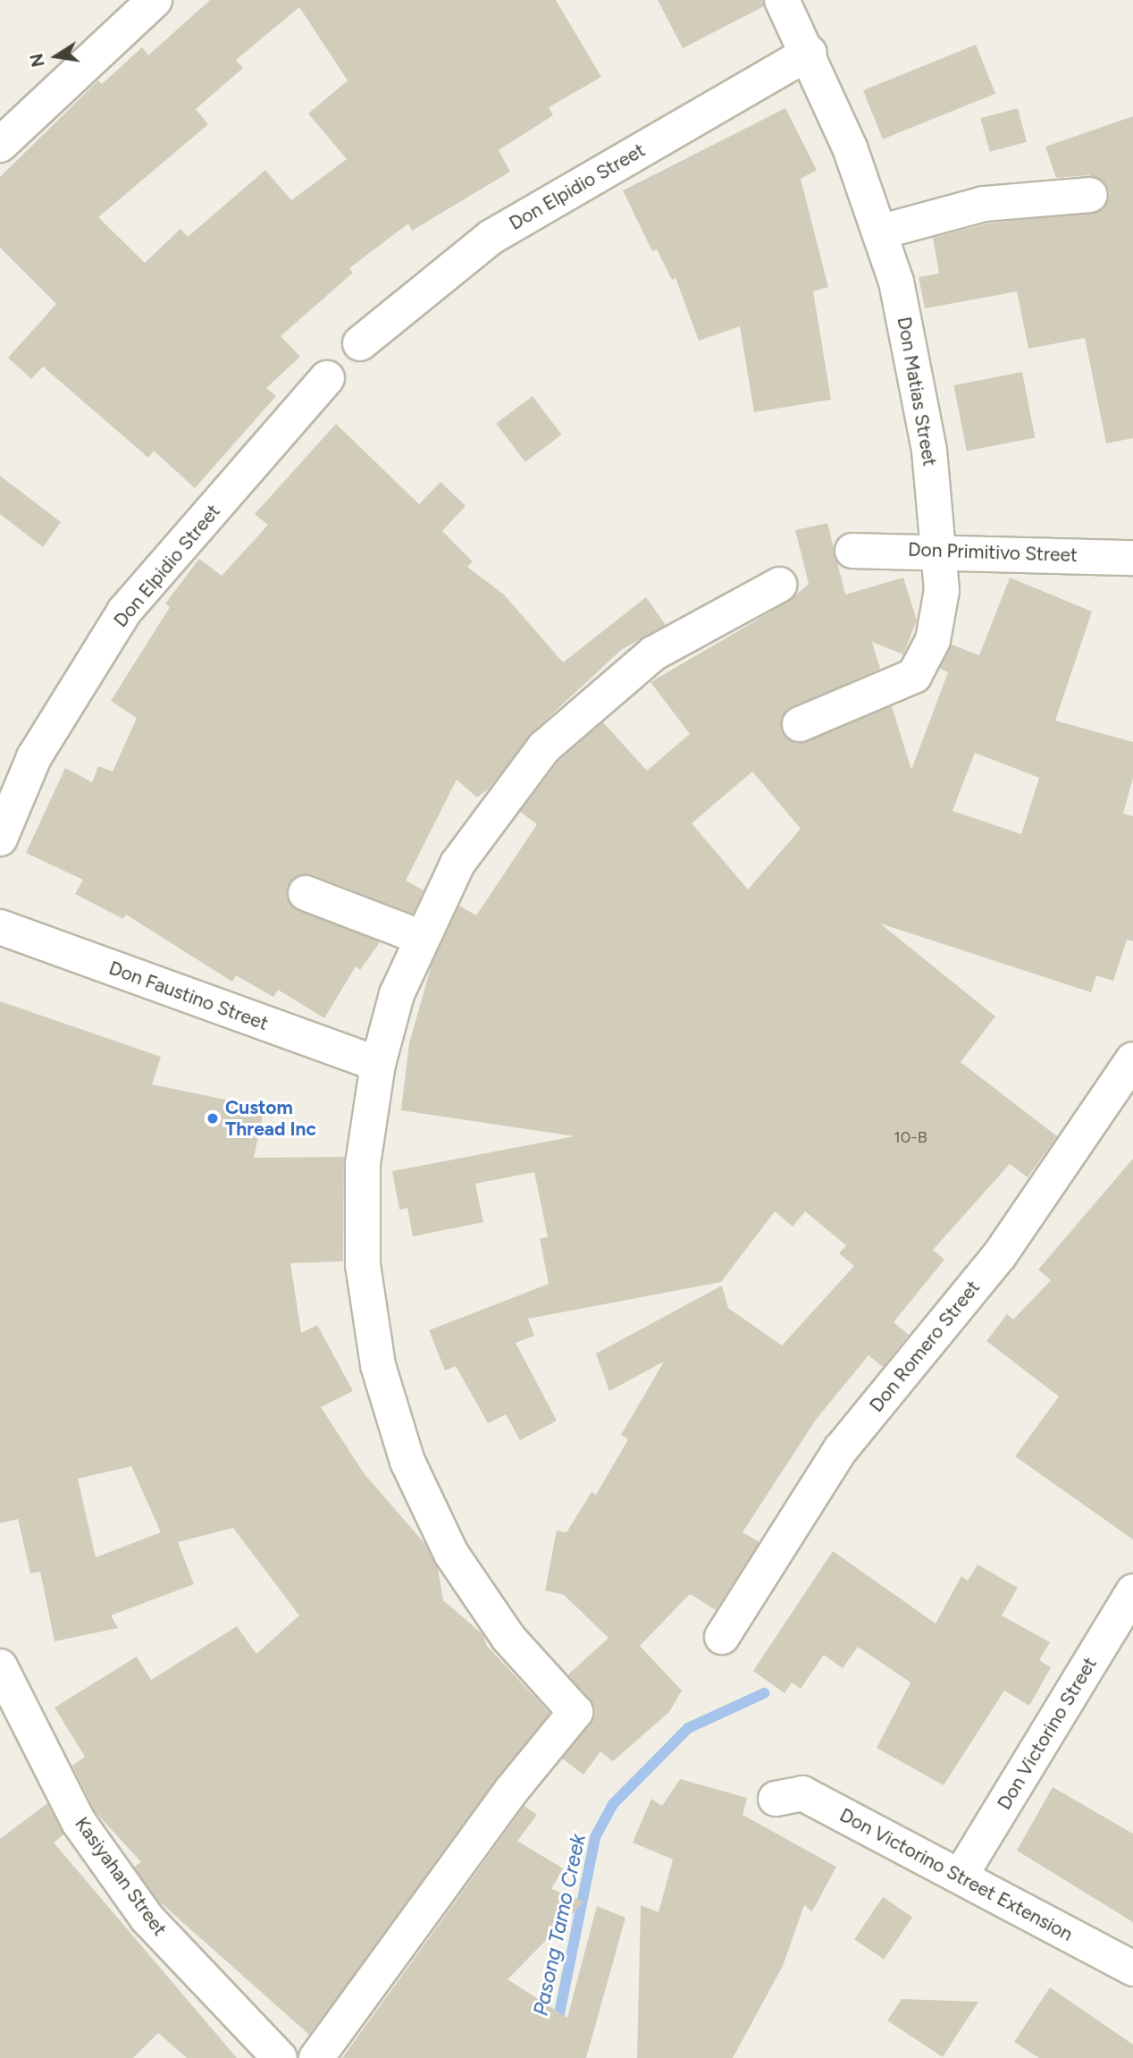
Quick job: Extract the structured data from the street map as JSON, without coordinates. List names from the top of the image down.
{
  "streets": {
    "street": [
      "Don Elpidio Street",
      "Don Matias Street",
      "Don Primitivo Street",
      "Don Faustino Street",
      "Don Romero Street",
      "Don Victorino Street",
      "Don Victorino Street Extension",
      "Kasiyahan Street"
    ]
  },
  "crossings": [
    ["Don Elpidio Street", "Don Matias Street"],
    ["Don Matias Street", "Don Primitivo Street"],
    ["Don Victorino Street", "Don Victorino Street Extension"]
  ],
  "water": ["Pasong Tamo Creek"],
  "places": ["Custom Thread Inc"],
  "house_numbers": ["10-B"],
  "north": "left"
}
